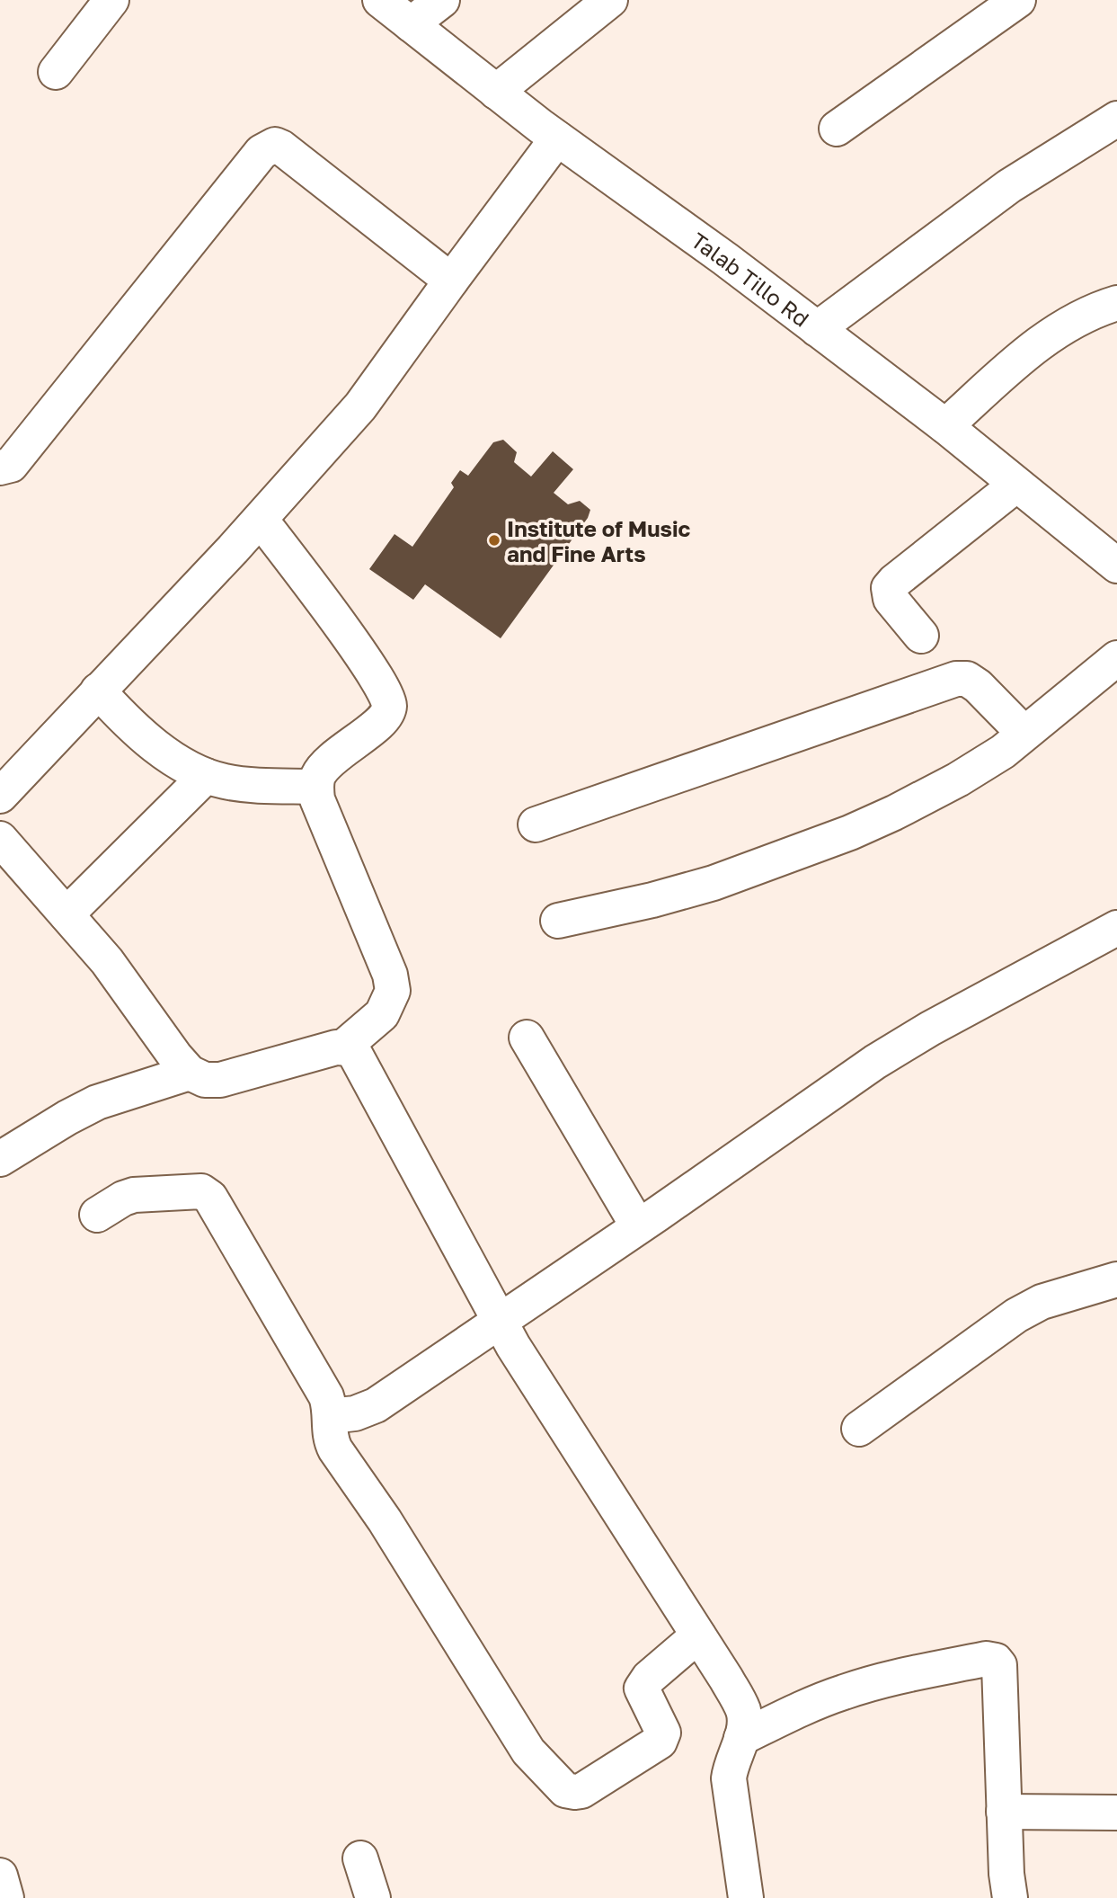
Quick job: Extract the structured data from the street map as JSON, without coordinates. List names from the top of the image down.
{
  "streets": {
    "street": ["Talab Tillo Rd"]
  },
  "places": ["Institute of Music and Fine Arts"]
}
